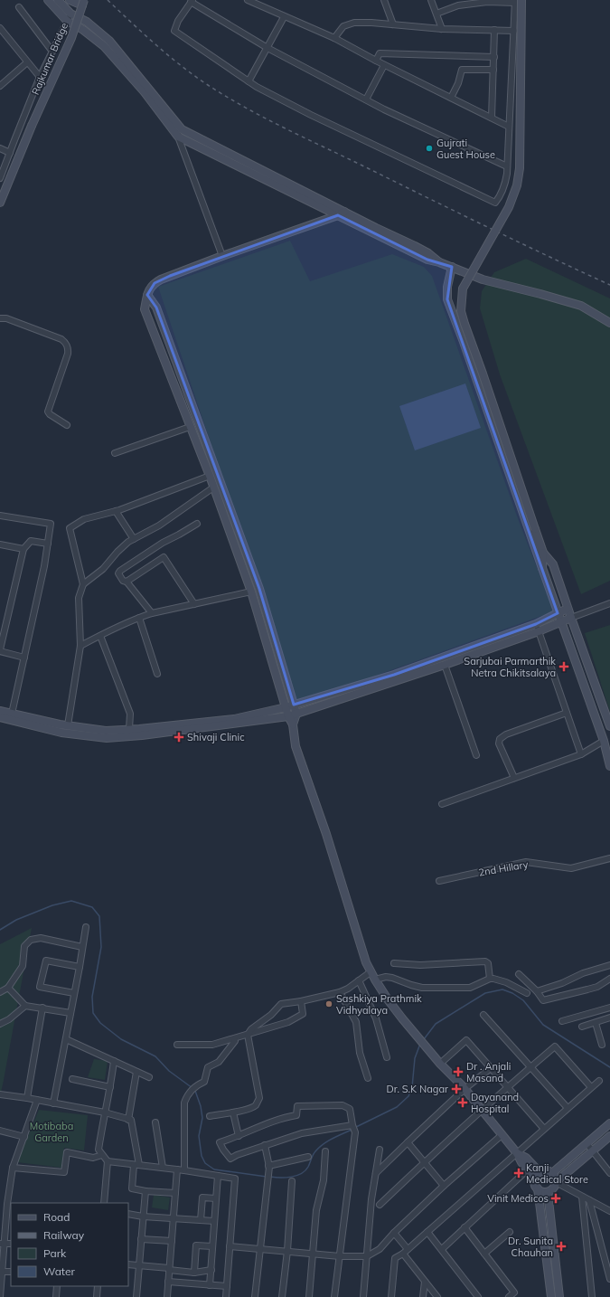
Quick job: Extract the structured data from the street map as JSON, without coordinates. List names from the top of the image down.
{
  "streets": {
    "street": ["Rajkumar Bridge", "2nd Hillary"]
  },
  "parks": ["Motibaba Garden"],
  "places": {
    "other": ["Gujrati Guest House", "Sashkiya Prathmik Vidhyalaya"],
    "health": [
      "Sarjubai Parmarthik Netra Chikitsalaya",
      "Shivaji Clinic",
      "Dr . Anjali Masand",
      "Dr. S.K Nagar",
      "Dayanand Hospital",
      "Kanji Medical Store",
      "Vinit Medicos",
      "Dr. Sunita Chauhan"
    ]
  },
  "legend": [
    "Road",
    "Railway",
    "Park",
    "Water"
  ]
}
